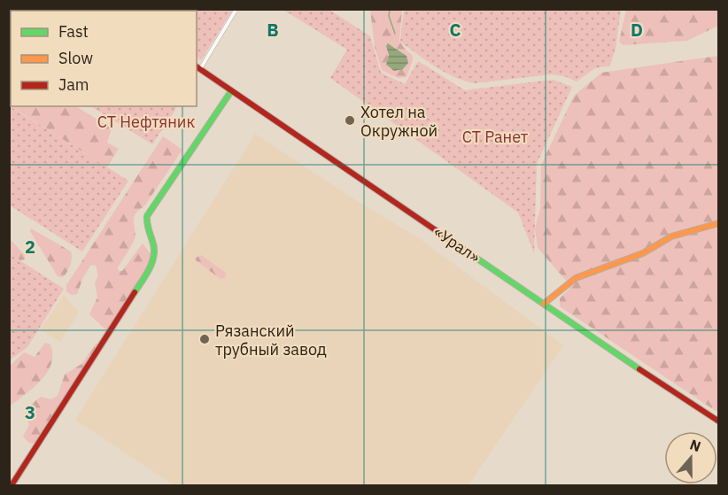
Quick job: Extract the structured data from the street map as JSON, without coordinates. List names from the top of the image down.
{
  "streets": {
    "main road": ["«Урал»"]
  },
  "parks": ["СТ Нефтяник", "СТ Ранет"],
  "places": ["Хотел на Окружной", "Рязанский трубный завод"],
  "legend": ["Fast", "Slow", "Jam"],
  "north": "top",
  "grid": {
    "columns": ["B", "C", "D"],
    "rows": ["2", "3"]
  }
}
